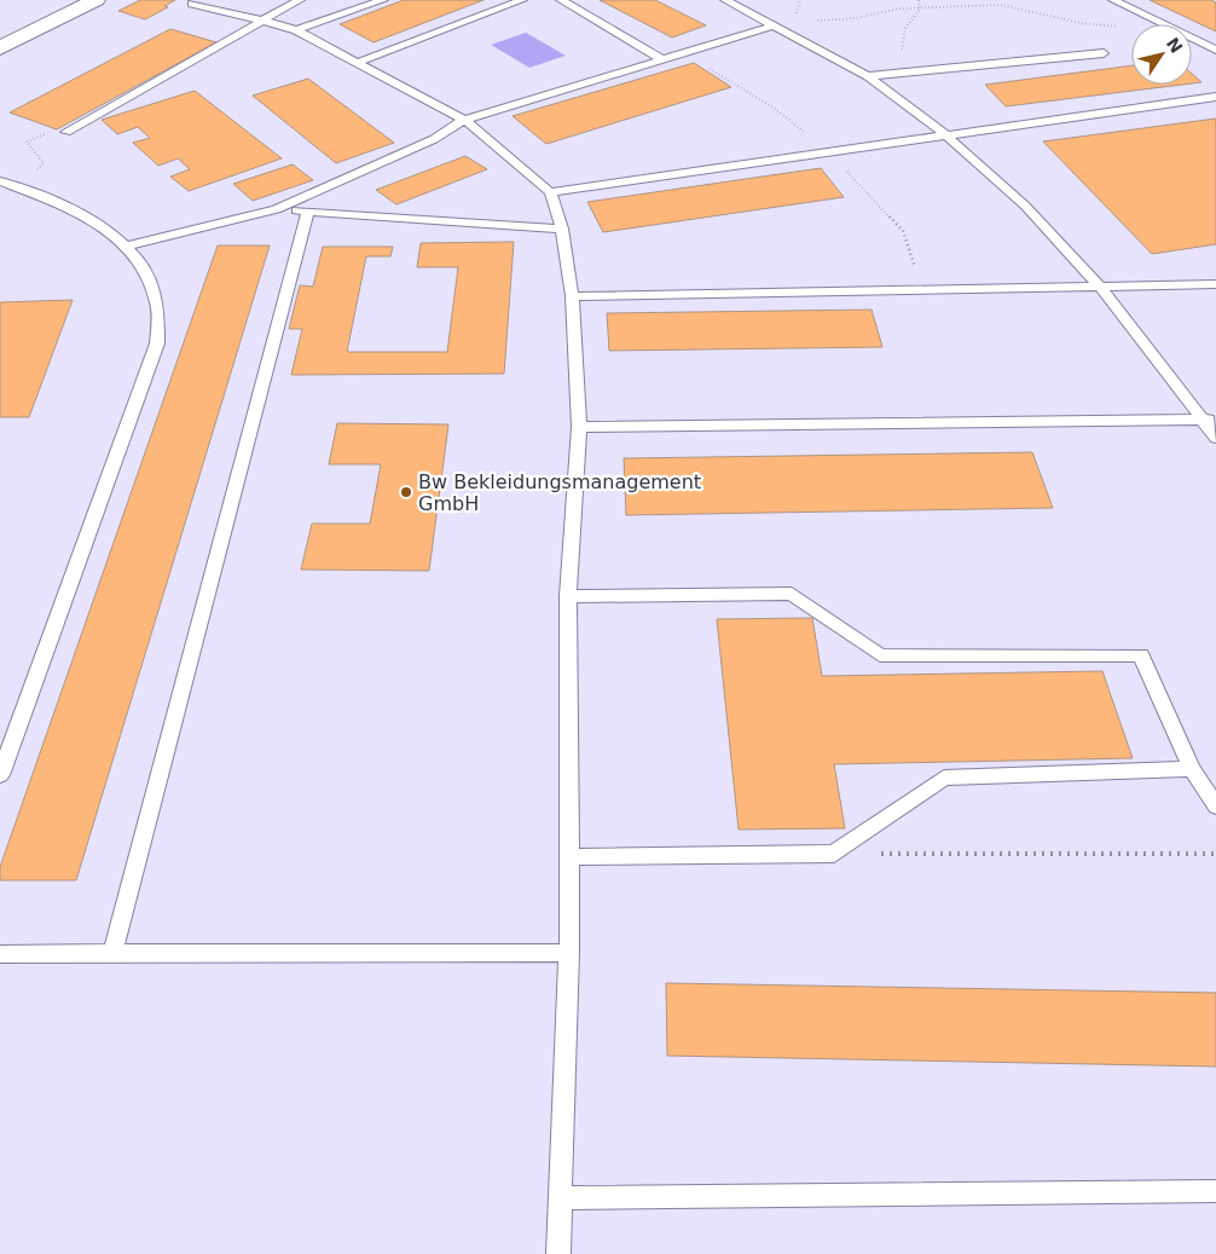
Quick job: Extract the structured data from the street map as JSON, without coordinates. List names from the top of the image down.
{
  "places": ["Bw Bekleidungsmanagement GmbH"],
  "north": "top right"
}
